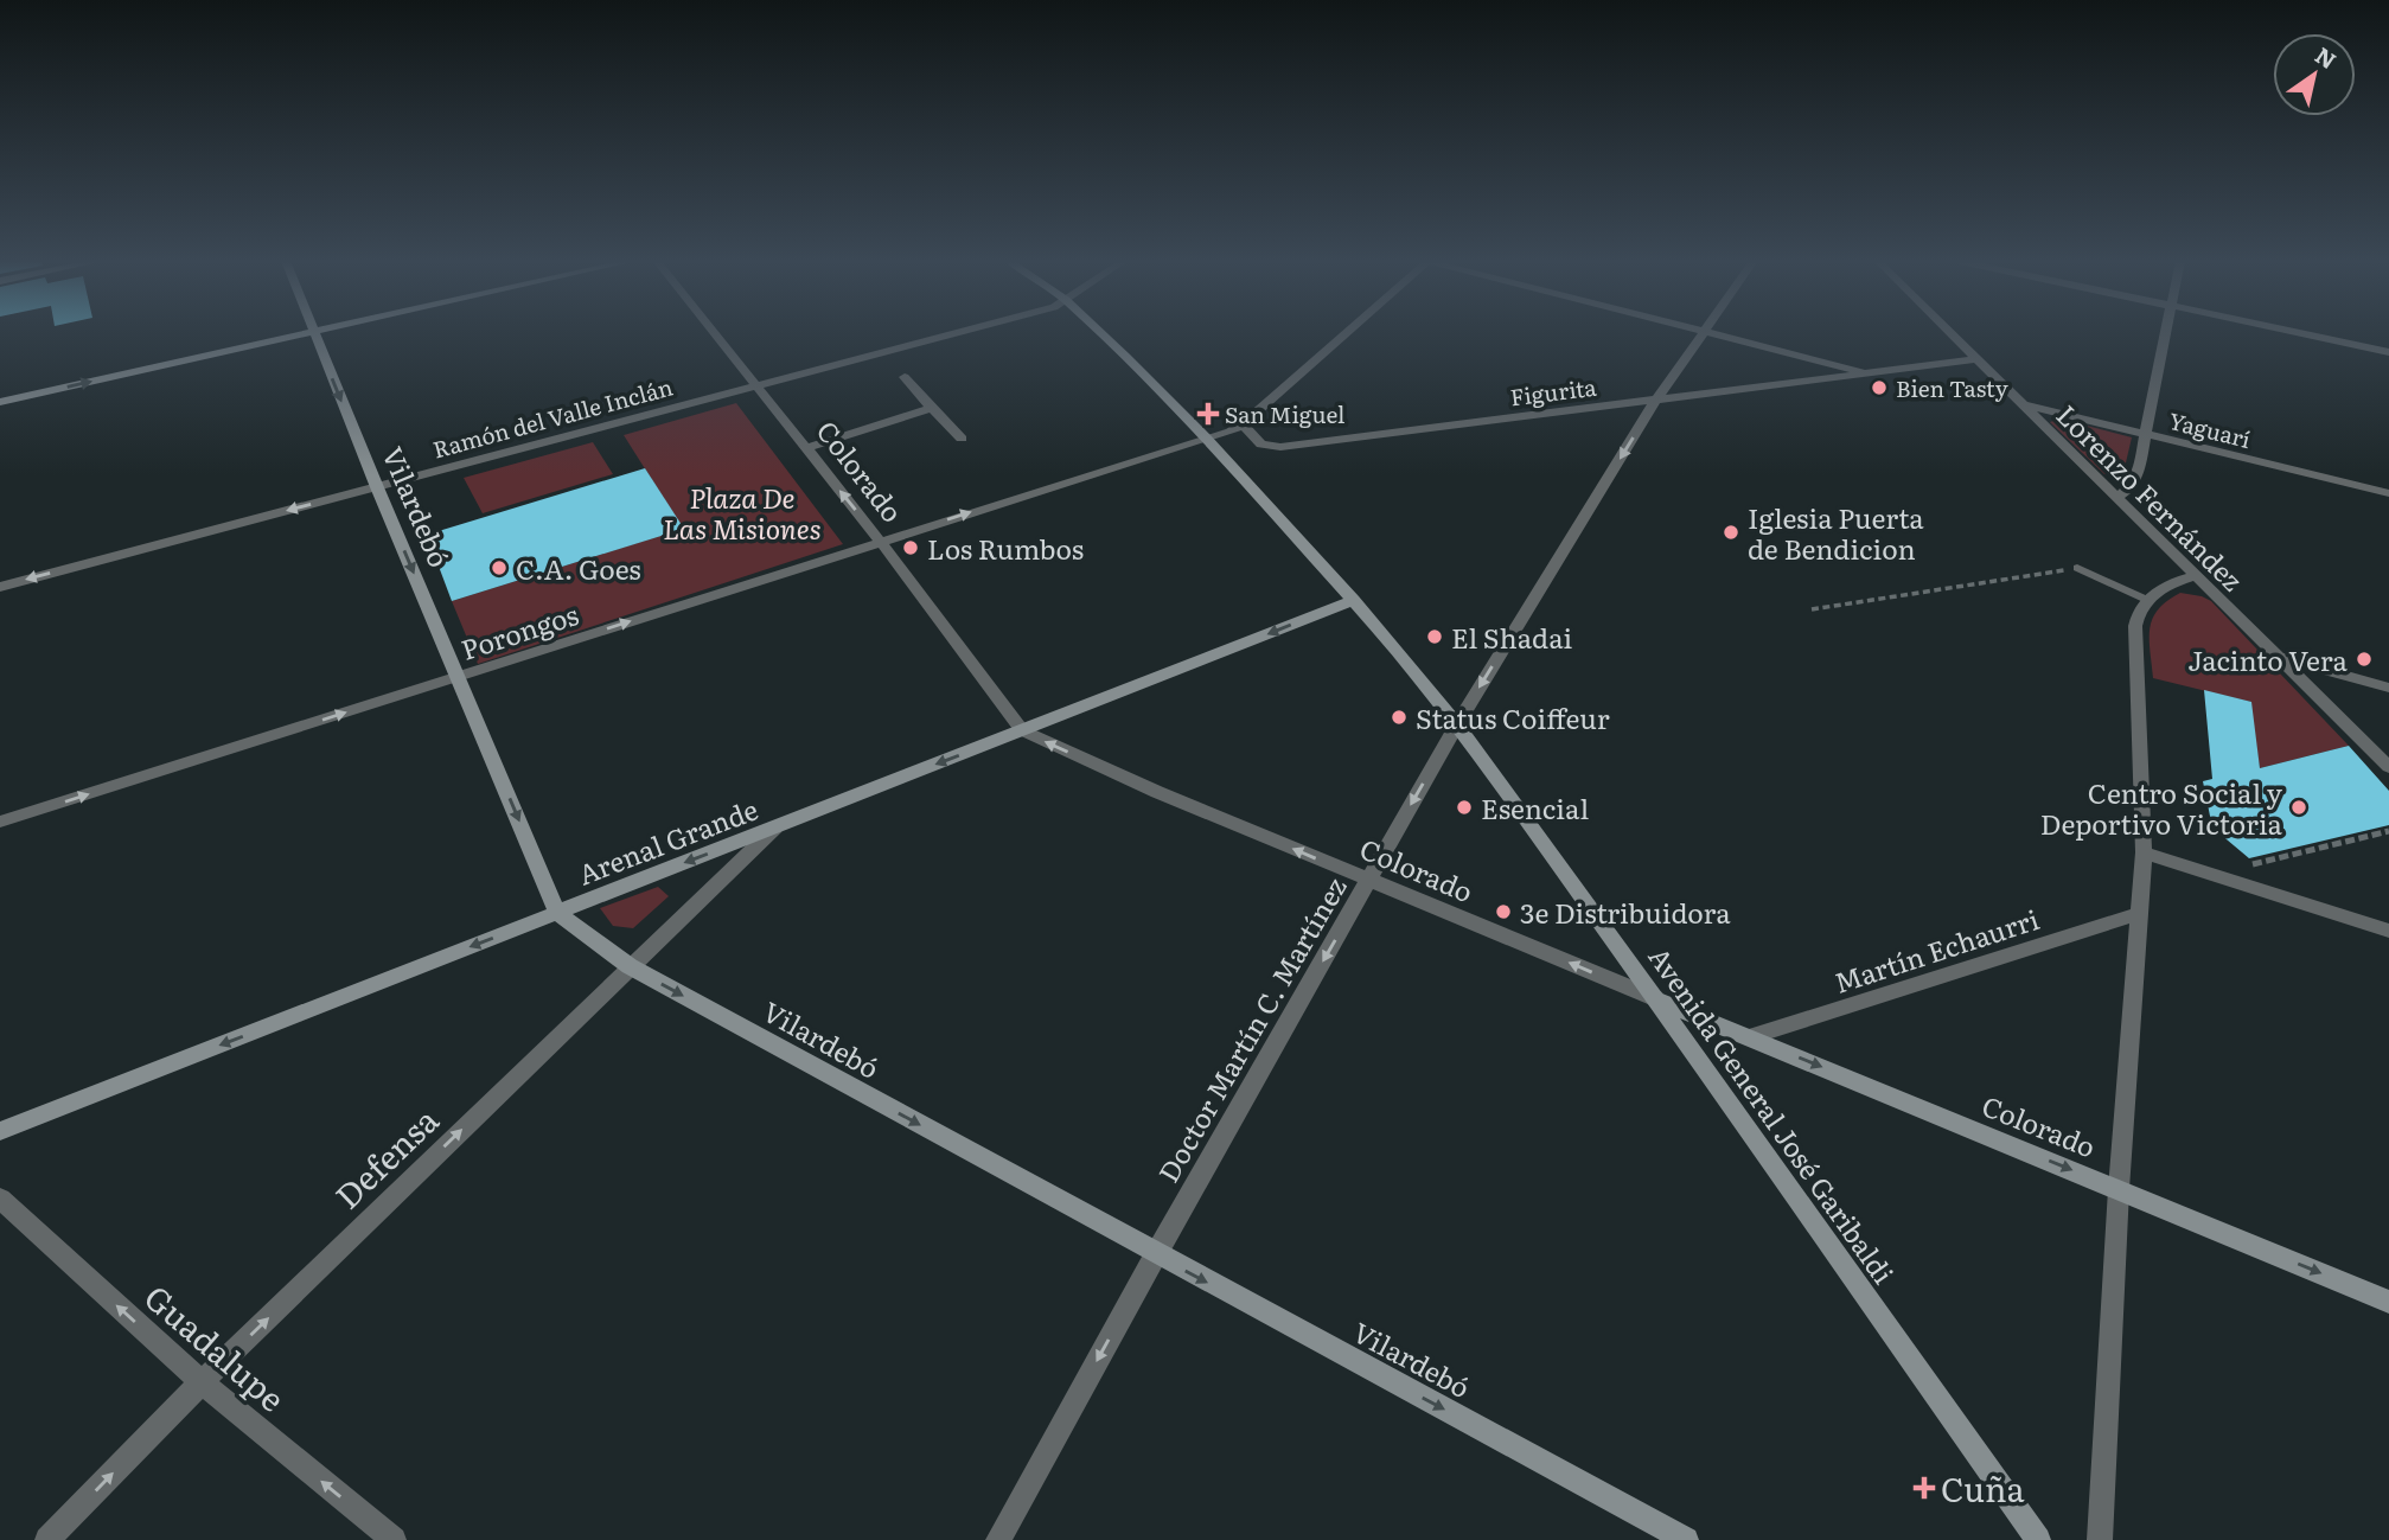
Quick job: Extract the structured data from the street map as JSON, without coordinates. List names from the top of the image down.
{
  "streets": {
    "street": [
      "Figurita",
      "Ramón del Valle Inclán",
      "Yaguarí",
      "Colorado",
      "Lorenzo Fernández",
      "Vilardebó",
      "Porongos",
      "Arenal Grande",
      "Martín Echaurri",
      "Doctor Martín C. Martínez",
      "Avenida General José Garibaldi",
      "Defensa",
      "Guadalupe"
    ]
  },
  "crossings": [
    ["Figurita", "Lorenzo Fernández"],
    ["Figurita", "Porongos"],
    ["Figurita", "Doctor Martín C. Martínez"],
    ["Ramón del Valle Inclán", "Colorado"],
    ["Ramón del Valle Inclán", "Vilardebó"],
    ["Yaguarí", "Lorenzo Fernández"],
    ["Colorado", "Porongos"],
    ["Colorado", "Arenal Grande"],
    ["Colorado", "Martín Echaurri"],
    ["Colorado", "Doctor Martín C. Martínez"],
    ["Colorado", "Avenida General José Garibaldi"],
    ["Vilardebó", "Porongos"],
    ["Vilardebó", "Arenal Grande"],
    ["Vilardebó", "Doctor Martín C. Martínez"],
    ["Vilardebó", "Defensa"],
    ["Porongos", "Avenida General José Garibaldi"],
    ["Arenal Grande", "Avenida General José Garibaldi"],
    ["Arenal Grande", "Defensa"],
    ["Doctor Martín C. Martínez", "Avenida General José Garibaldi"],
    ["Defensa", "Guadalupe"]
  ],
  "one_way": [
    "Ramón del Valle Inclán",
    "Vilardebó",
    "Porongos",
    "Arenal Grande",
    "Doctor Martín C. Martínez",
    "Defensa",
    "Guadalupe"
  ],
  "parks": ["Plaza De Las Misiones"],
  "places": {
    "other": [
      "Bien Tasty",
      "Iglesia Puerta de Bendicion",
      "Los Rumbos",
      "C.A. Goes",
      "El Shadai",
      "Jacinto Vera",
      "Status Coiffeur",
      "Esencial",
      "Centro Social y Deportivo Victoria",
      "3e Distribuidora"
    ],
    "health": ["San Miguel", "Cuña"]
  },
  "north": "top right"
}
